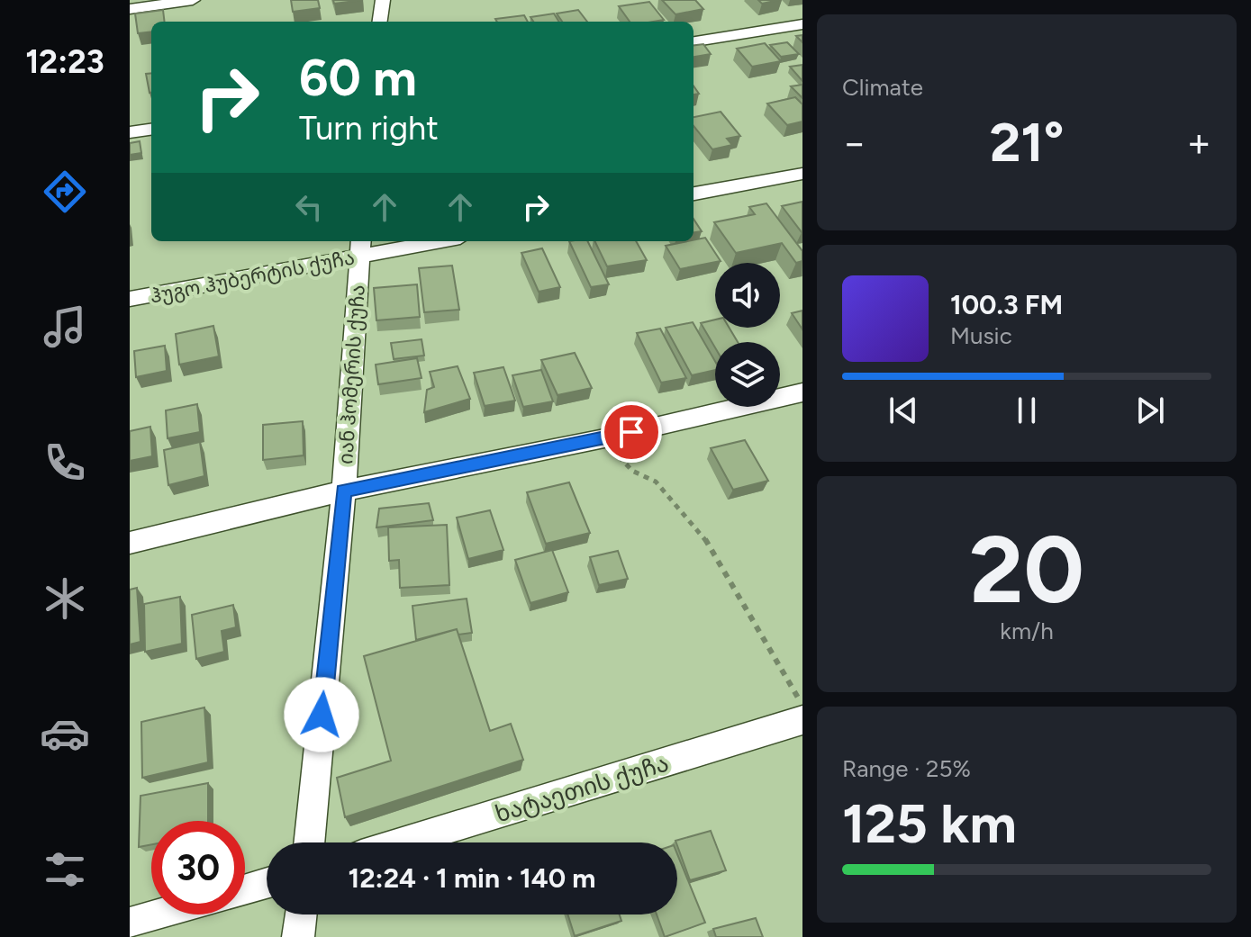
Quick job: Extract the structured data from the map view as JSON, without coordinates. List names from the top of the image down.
{
  "streets": {
    "street": ["ჰუგო ჰუბერტის ქუჩა", "იან ჰომერის ქუჩა", "ხატაეთის ქუჩა"]
  },
  "crossings": [
    ["ჰუგო ჰუბერტის ქუჩა", "იან ჰომერის ქუჩა"]
  ],
  "page": {
    "tabs": "12:23",
    "tile": [
      "Climate",
      ["20", "km/h"],
      ["Range · 25%", "125 km"]
    ],
    "turn": ["60 m", "Turn right"],
    "heat": ["−", "21°", "+"],
    "song": ["100.3 FM", "Music"],
    "limit": "30",
    "trip": "12:24 · 1 min · 140 m"
  }
}
